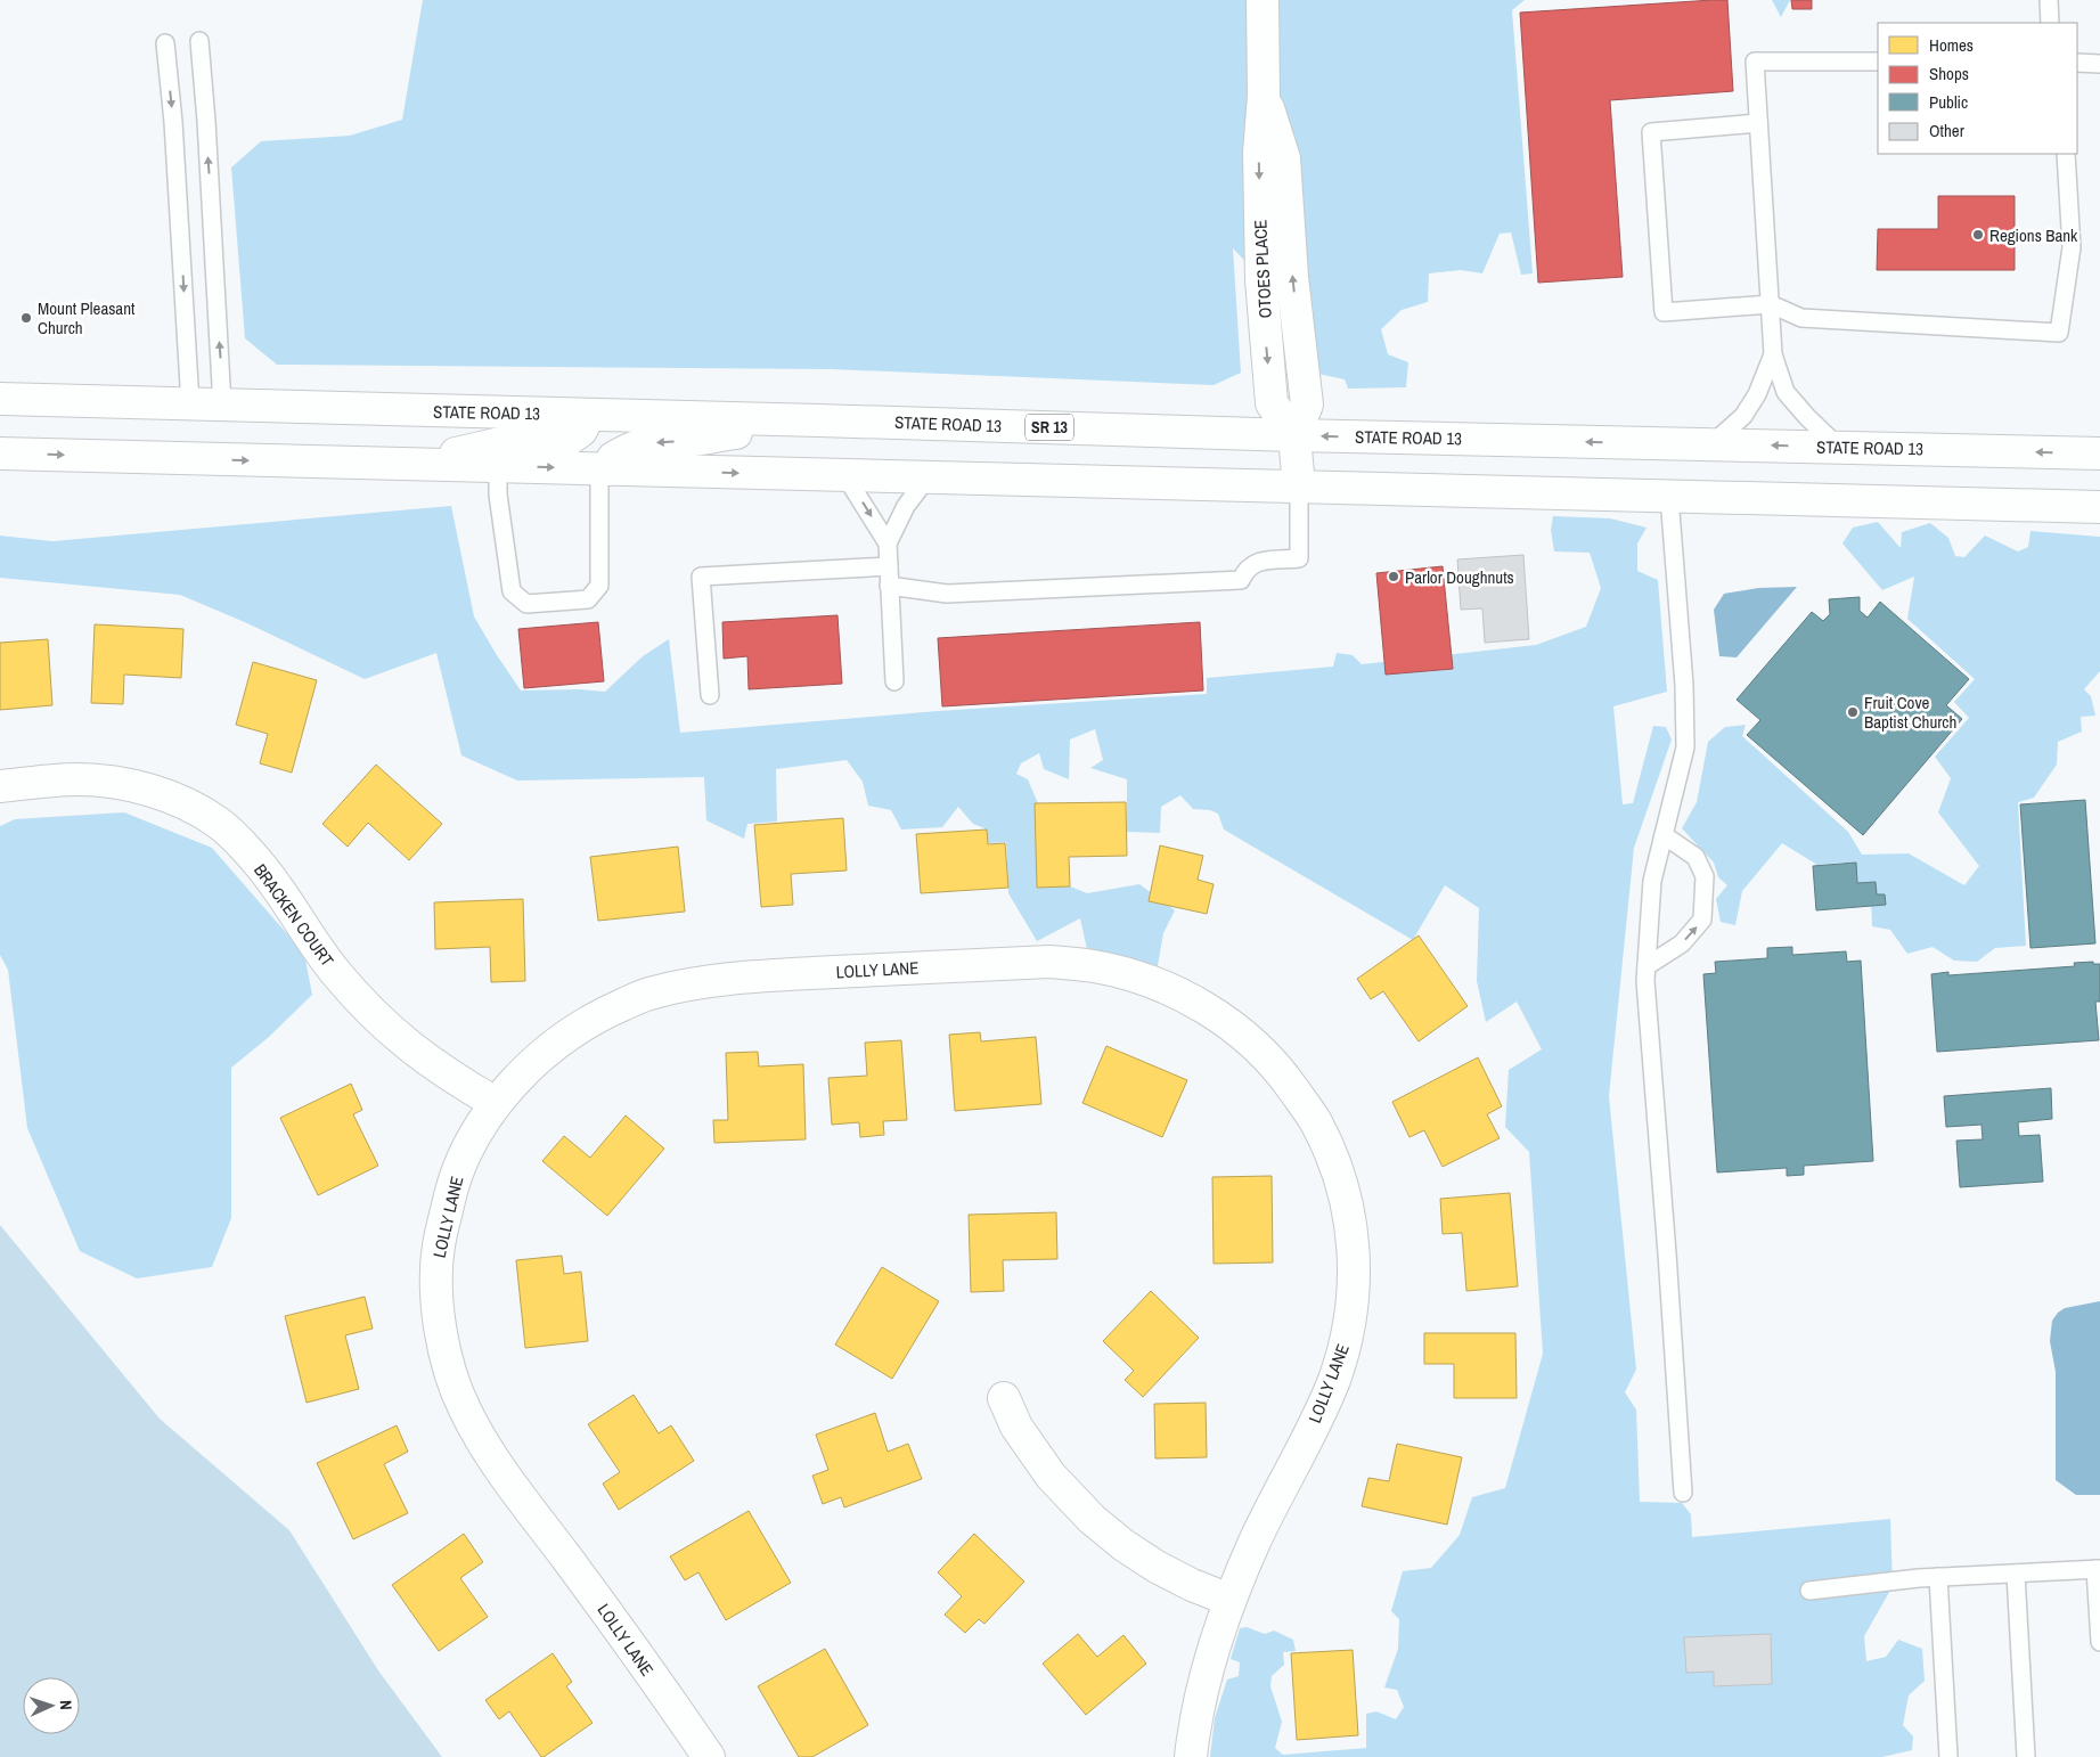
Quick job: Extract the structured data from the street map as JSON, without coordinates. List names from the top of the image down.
{
  "streets": {
    "main road": [
      "OTOES PLACE",
      "STATE ROAD 13",
      "SR 13",
      "BRACKEN COURT",
      "LOLLY LANE"
    ]
  },
  "crossings": [
    ["OTOES PLACE", "STATE ROAD 13"],
    ["BRACKEN COURT", "LOLLY LANE"]
  ],
  "places": [
    "Regions Bank",
    "Mount Pleasant Church",
    "Parlor Doughnuts",
    "Fruit Cove Baptist Church"
  ],
  "legend": [
    "Homes",
    "Shops",
    "Public",
    "Other"
  ],
  "north": "right"
}
